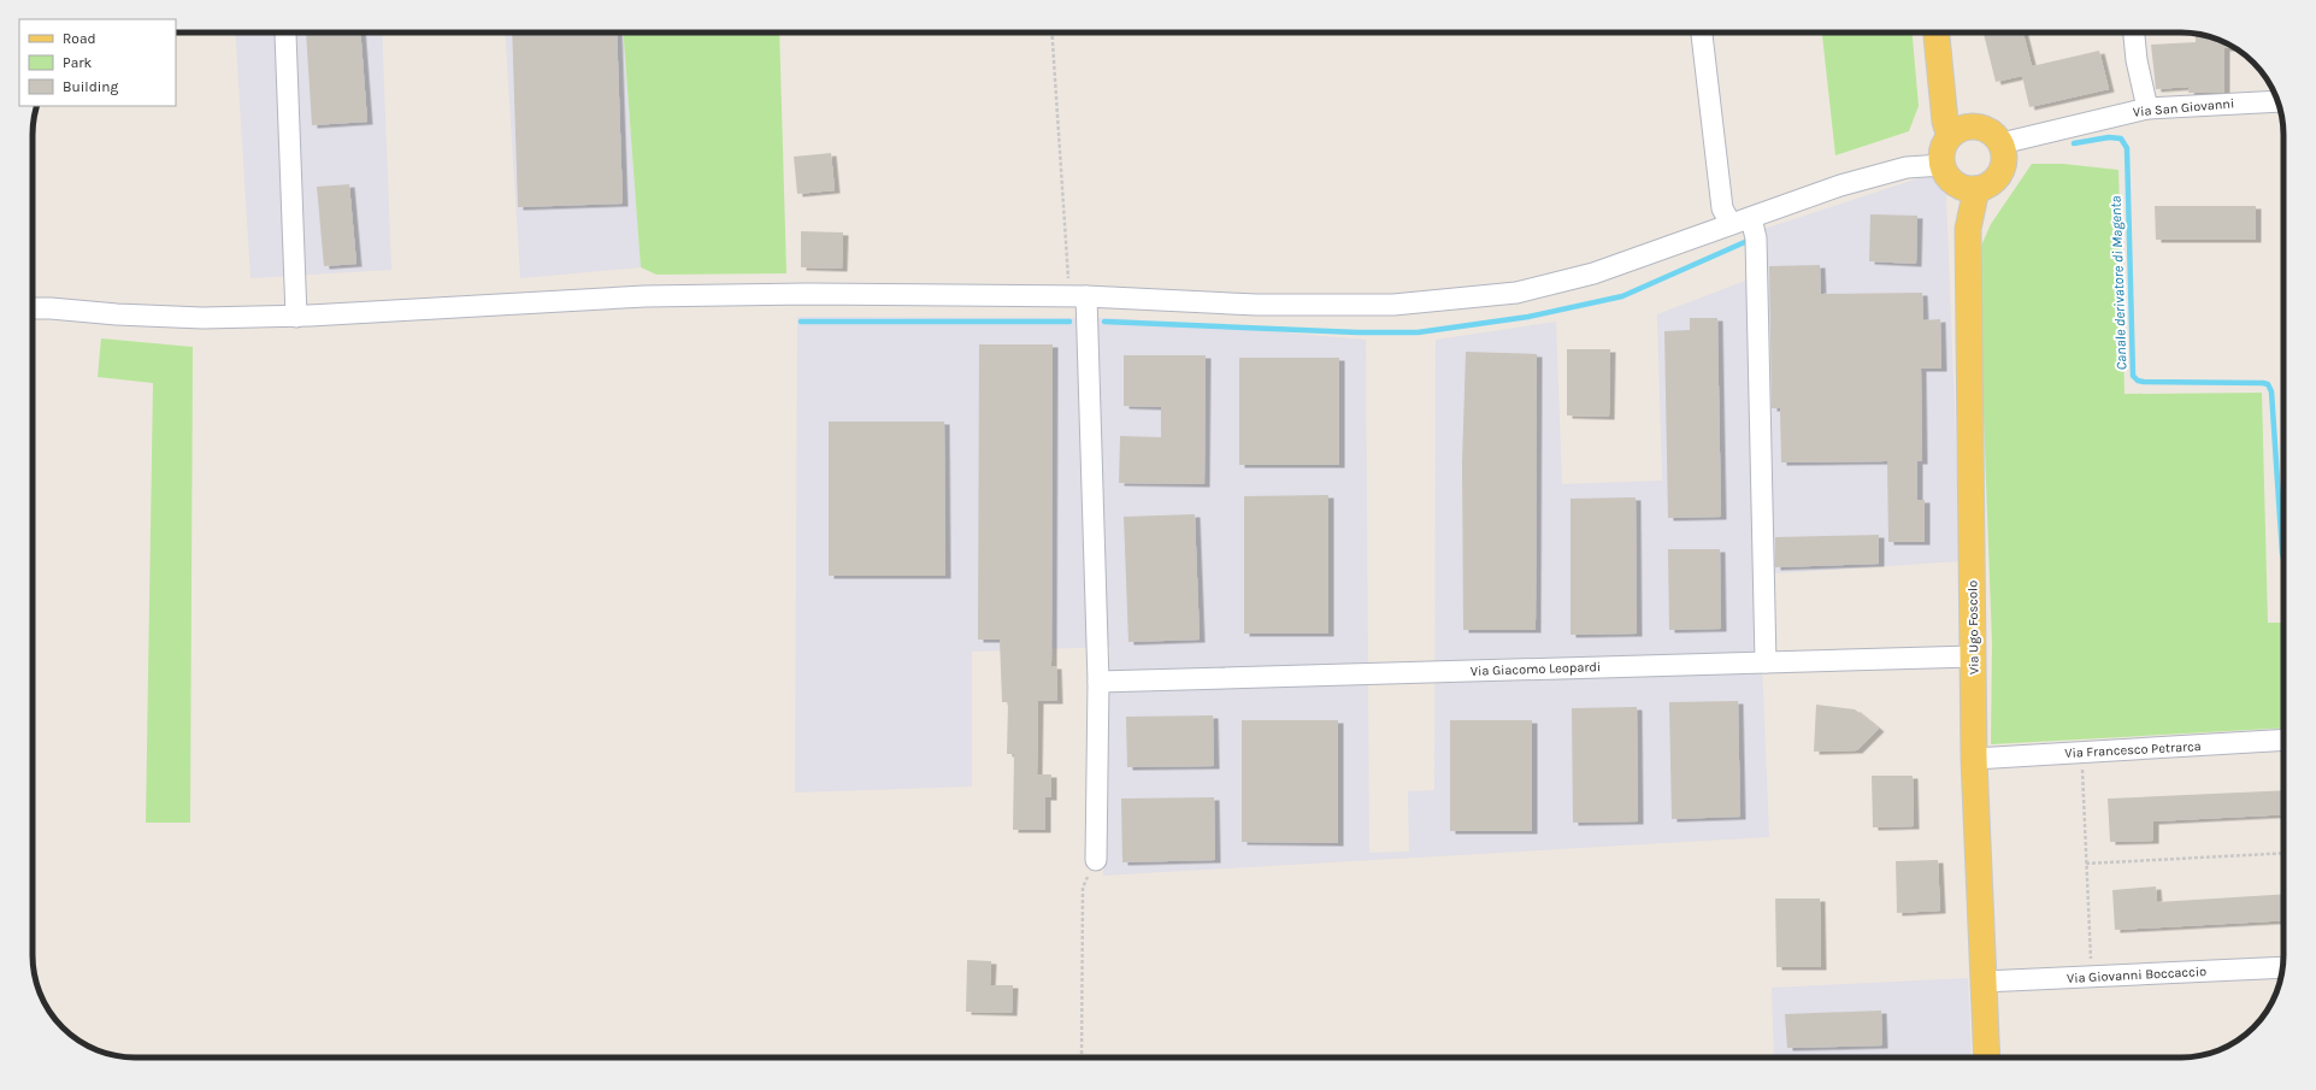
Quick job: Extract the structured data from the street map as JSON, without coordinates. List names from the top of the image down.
{
  "streets": {
    "main road": ["Via Ugo Foscolo"],
    "street": [
      "Via San Giovanni",
      "Via Giacomo Leopardi",
      "Via Francesco Petrarca",
      "Via Giovanni Boccaccio"
    ]
  },
  "crossings": [
    ["Via San Giovanni", "Via Ugo Foscolo"],
    ["Via Ugo Foscolo", "Via Giacomo Leopardi"],
    ["Via Ugo Foscolo", "Via Francesco Petrarca"],
    ["Via Ugo Foscolo", "Via Giovanni Boccaccio"]
  ],
  "water": ["Canale derivatore di Magenta"],
  "legend": ["Road", "Park", "Building"]
}
